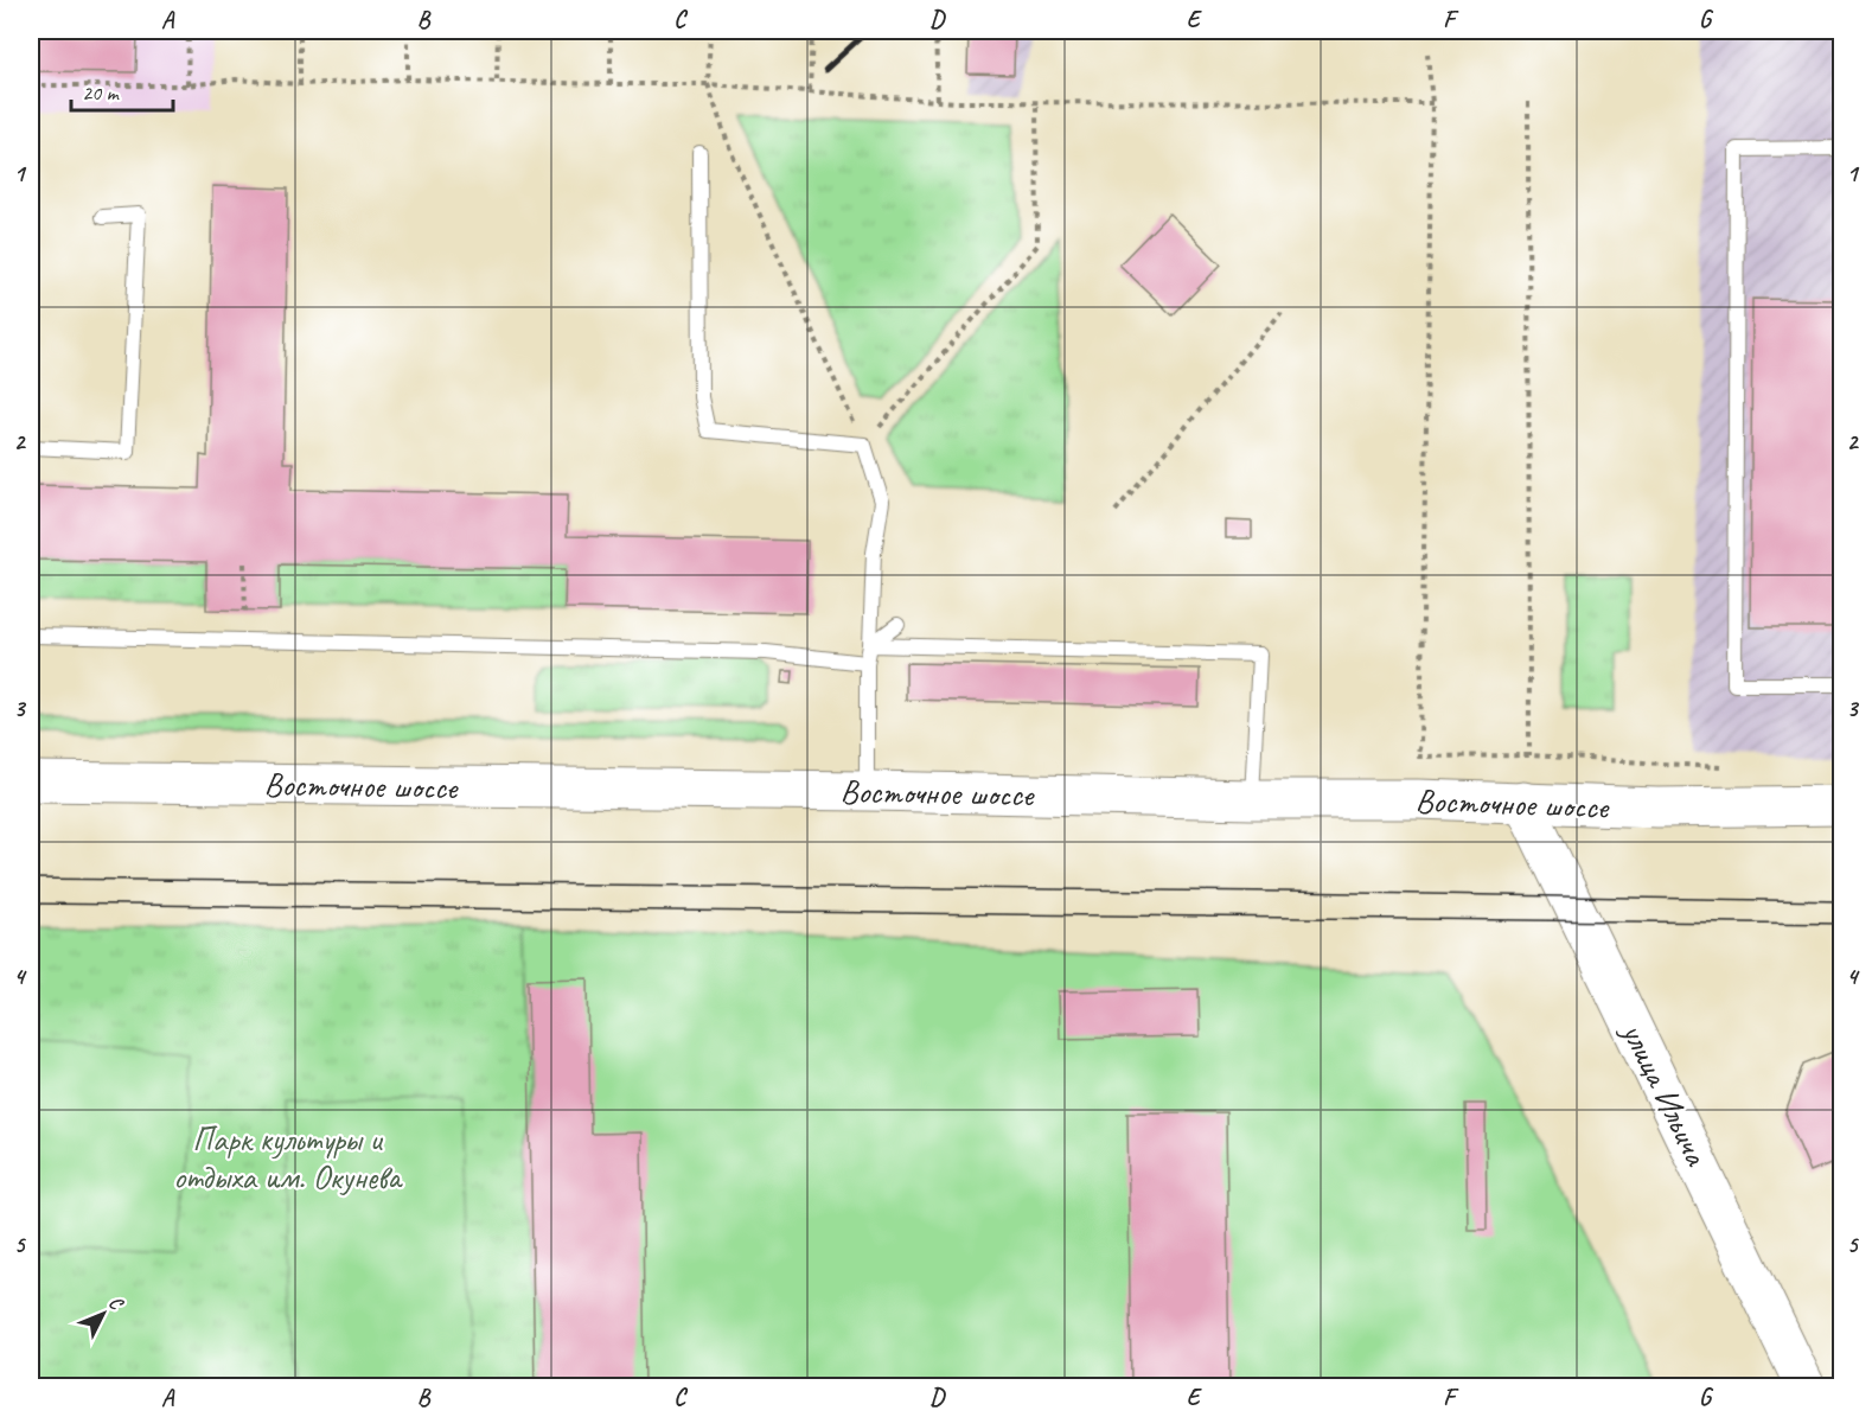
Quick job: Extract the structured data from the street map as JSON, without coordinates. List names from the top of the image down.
{
  "streets": {
    "main road": ["Восточное шоссе", "улица Ильича"]
  },
  "crossings": [
    ["Восточное шоссе", "улица Ильича"]
  ],
  "parks": ["Парк культуры и отдыха им. Окунева"],
  "scale_bar": "20 m",
  "north": "top right",
  "grid": {
    "columns": [
      "A",
      "B",
      "C",
      "D",
      "E",
      "F",
      "G"
    ],
    "rows": [
      "1",
      "2",
      "3",
      "4",
      "5"
    ]
  }
}
